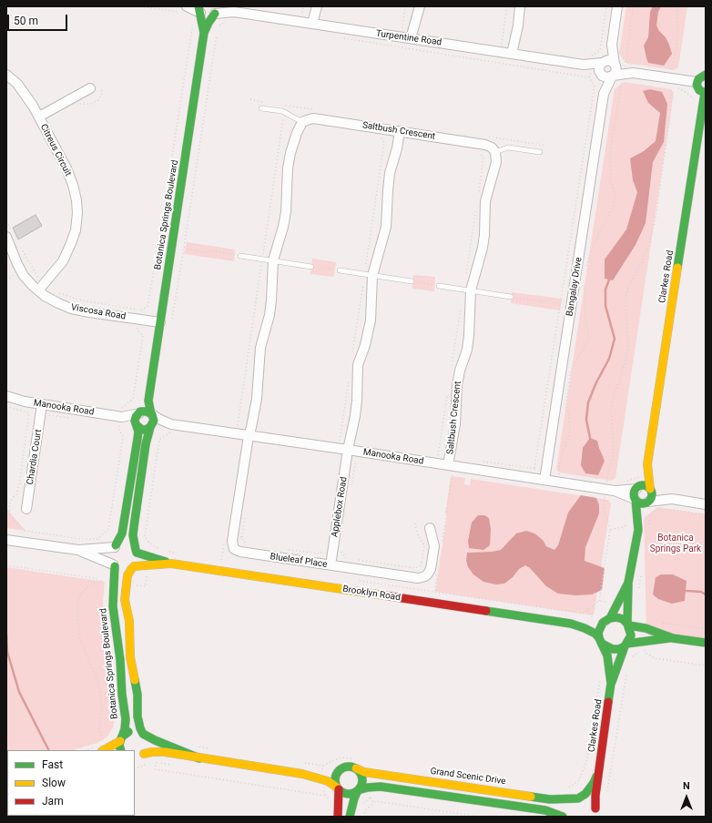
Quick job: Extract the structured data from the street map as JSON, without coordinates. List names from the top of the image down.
{
  "streets": {
    "street": [
      "Turpentine Road",
      "Saltbush Crescent",
      "Citreus Circuit",
      "Botanica Springs Boulevard",
      "Clarkes Road",
      "Bangalay Drive",
      "Viscosa Road",
      "Manooka Road",
      "Chardia Court",
      "Applebox Road",
      "Blueleaf Place",
      "Brooklyn Road",
      "Grand Scenic Drive"
    ]
  },
  "crossings": [
    ["Turpentine Road", "Botanica Springs Boulevard"],
    ["Turpentine Road", "Bangalay Drive"],
    ["Saltbush Crescent", "Manooka Road"],
    ["Saltbush Crescent", "Applebox Road"],
    ["Citreus Circuit", "Viscosa Road"],
    ["Botanica Springs Boulevard", "Viscosa Road"],
    ["Botanica Springs Boulevard", "Manooka Road"],
    ["Botanica Springs Boulevard", "Brooklyn Road"],
    ["Botanica Springs Boulevard", "Grand Scenic Drive"],
    ["Clarkes Road", "Manooka Road"],
    ["Clarkes Road", "Brooklyn Road"],
    ["Clarkes Road", "Grand Scenic Drive"],
    ["Bangalay Drive", "Manooka Road"],
    ["Manooka Road", "Chardia Court"],
    ["Manooka Road", "Applebox Road"],
    ["Manooka Road", "Blueleaf Place"],
    ["Applebox Road", "Blueleaf Place"]
  ],
  "parks": ["Botanica Springs Park"],
  "legend": ["Fast", "Slow", "Jam"],
  "scale_bar": "50 m",
  "north": "top"
}
